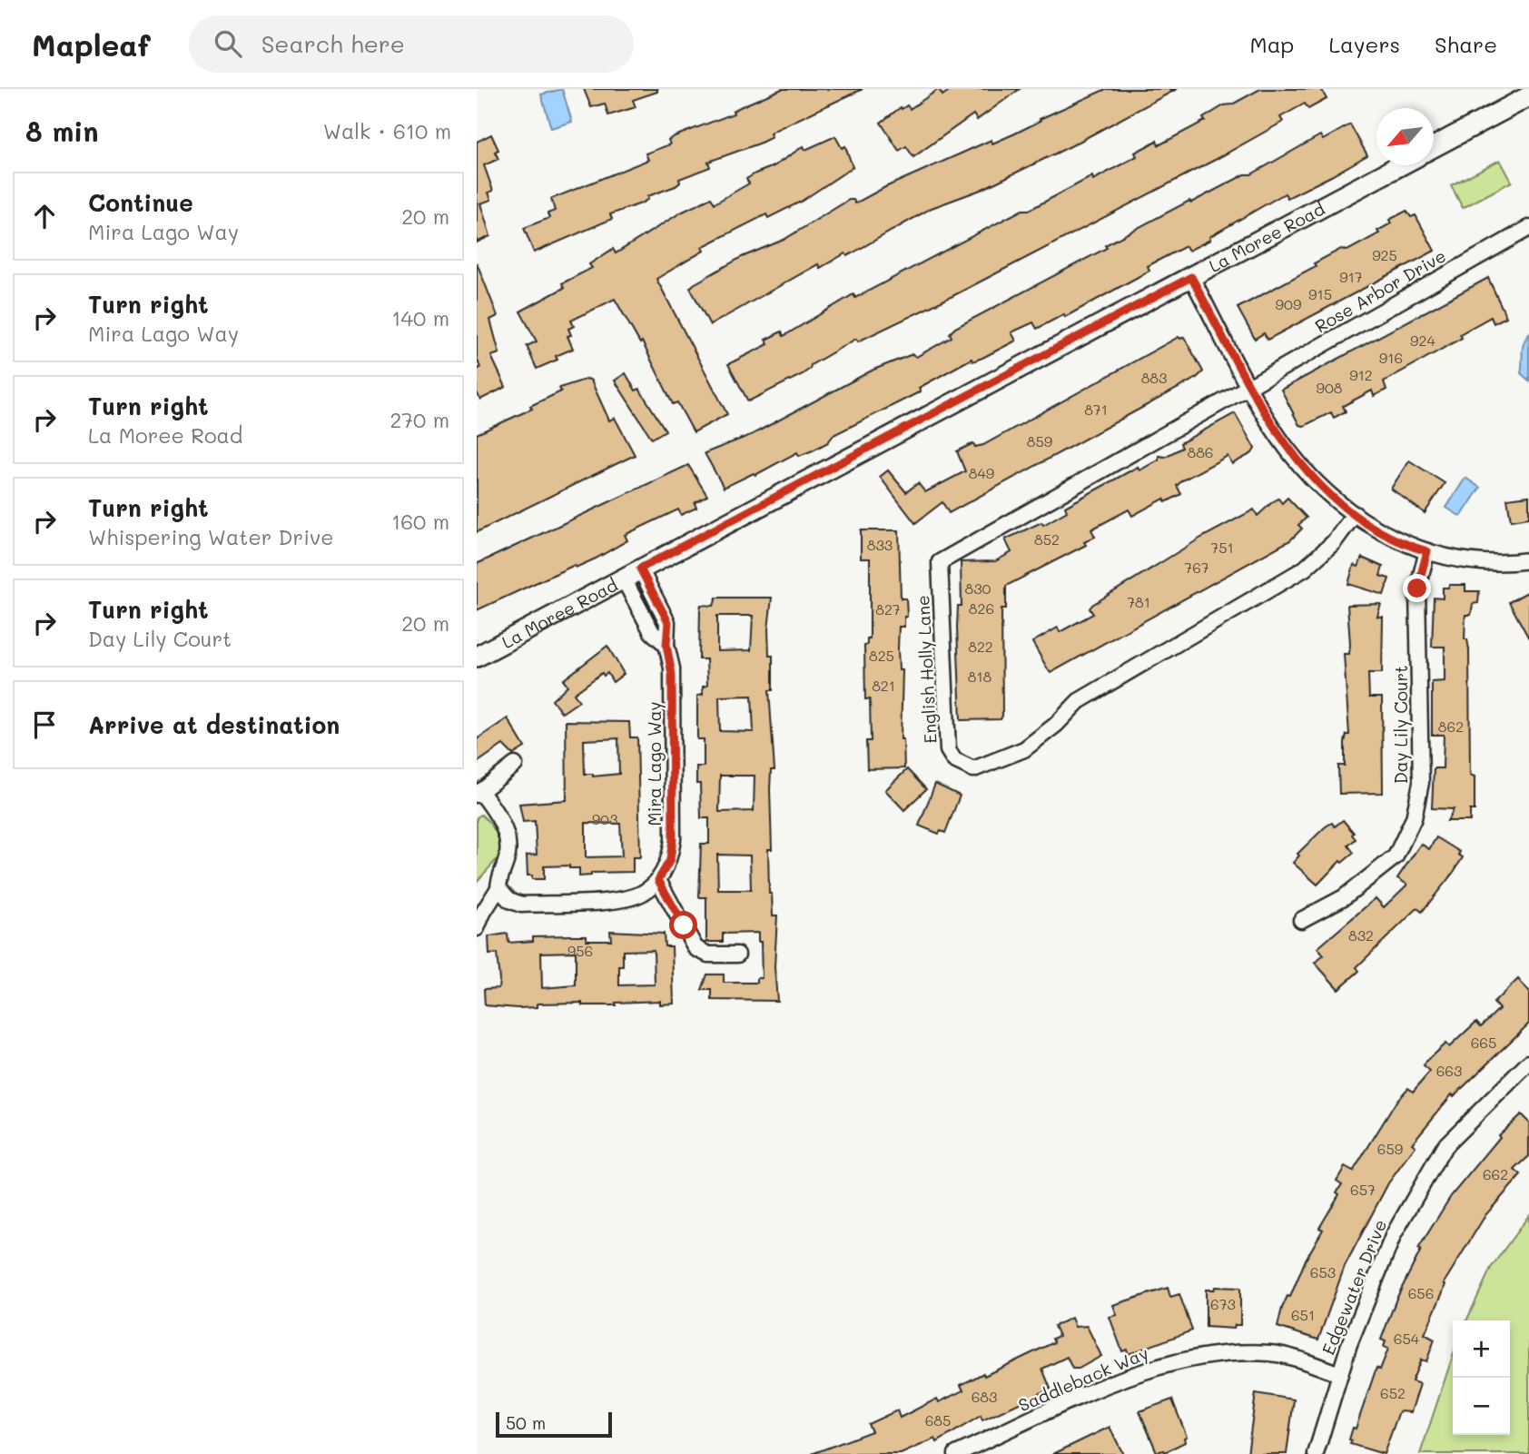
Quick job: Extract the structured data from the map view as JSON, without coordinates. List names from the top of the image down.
{
  "streets": {
    "street": [
      "La Moree Road",
      "Rose Arbor Drive",
      "English Holly Lane",
      "Day Lily Court",
      "Mira Lago Way",
      "Edgewater Drive",
      "Saddleback Way"
    ]
  },
  "crossings": [
    ["La Moree Road", "Mira Lago Way"],
    ["Rose Arbor Drive", "English Holly Lane"],
    ["Edgewater Drive", "Saddleback Way"]
  ],
  "house_numbers": [
    "925",
    "917",
    "915",
    "909",
    "924",
    "916",
    "912",
    "883",
    "908",
    "871",
    "859",
    "886",
    "849",
    "852",
    "833",
    "751",
    "767",
    "830",
    "781",
    "826",
    "827",
    "822",
    "825",
    "818",
    "821",
    "862",
    "903",
    "832",
    "956",
    "665",
    "663",
    "659",
    "662",
    "657",
    "653",
    "656",
    "673",
    "651",
    "654",
    "652",
    "683",
    "685"
  ],
  "scale_bar": "50 m",
  "north": "bottom left",
  "page": {
    "header": "Mapleaf",
    "search": "Search here",
    "nav": ["Map", "Layers", "Share"],
    "heading": ["8 min", "Walk · 610 m"],
    "list": [
      ["Continue", "Mira Lago Way", "20 m"],
      ["Turn right", "Mira Lago Way", "140 m"],
      ["Turn right", "La Moree Road", "270 m"],
      ["Turn right", "Whispering Water Drive", "160 m"],
      ["Turn right", "Day Lily Court", "20 m"],
      "Arrive at destination"
    ],
    "map_buttons": ["+", "−"],
    "scale": "50 m"
  }
}
